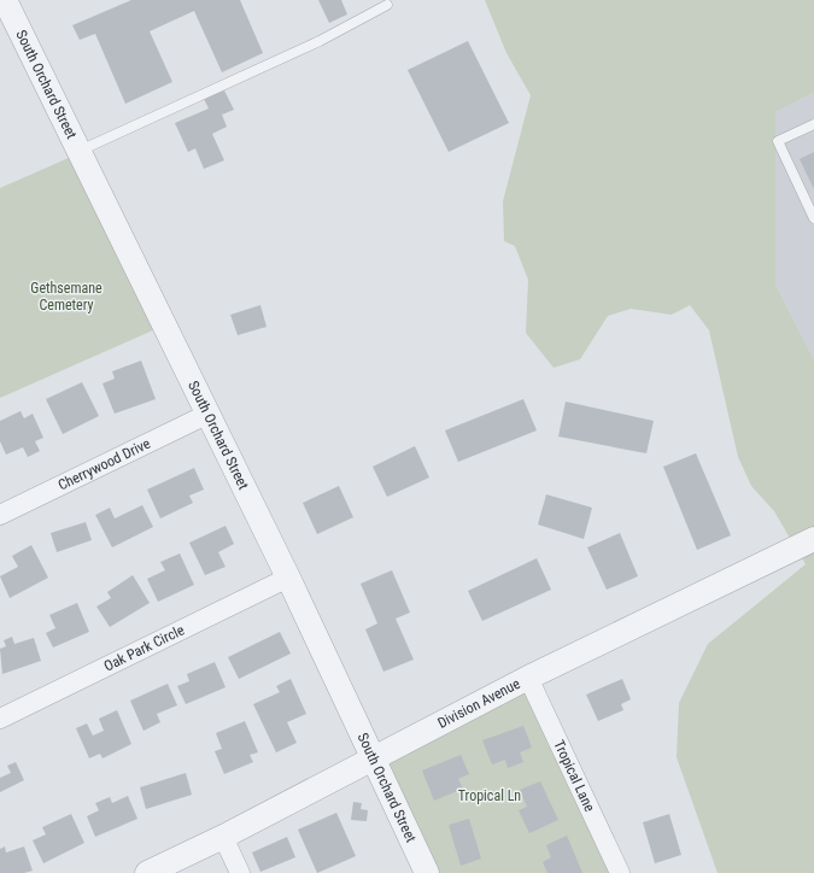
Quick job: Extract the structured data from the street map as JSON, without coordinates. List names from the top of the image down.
{
  "streets": {
    "street": [
      "South Orchard Street",
      "Cherrywood Drive",
      "Oak Park Circle",
      "Division Avenue",
      "Tropical Lane"
    ]
  },
  "crossings": [
    ["South Orchard Street", "Cherrywood Drive"],
    ["South Orchard Street", "Oak Park Circle"],
    ["South Orchard Street", "Division Avenue"],
    ["Division Avenue", "Tropical Lane"]
  ],
  "parks": ["Gethsemane Cemetery", "Tropical Ln"]
}
